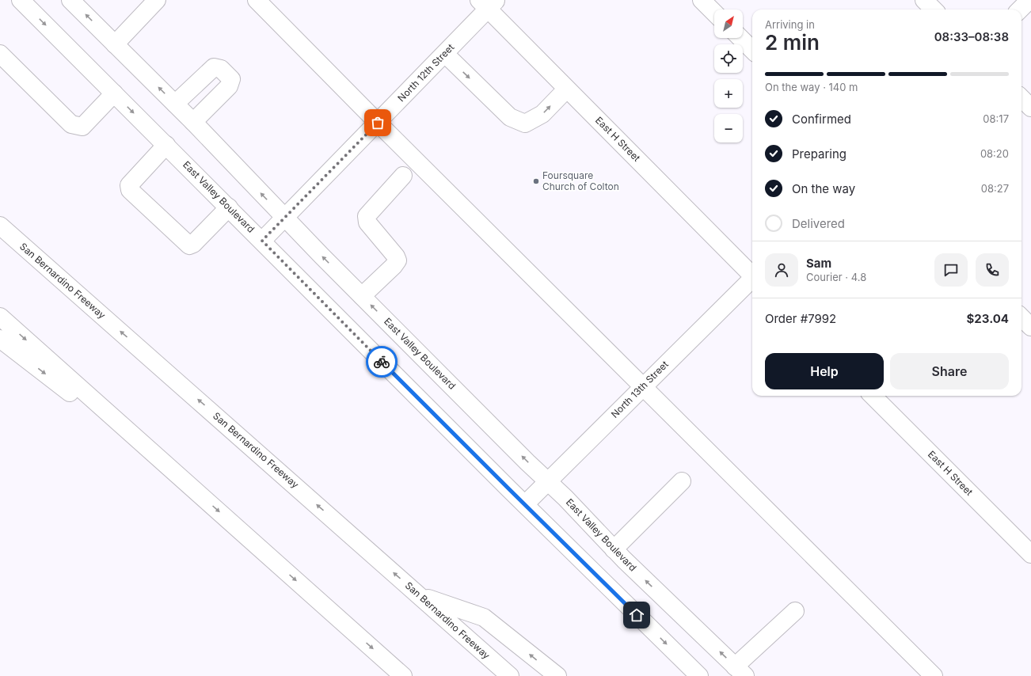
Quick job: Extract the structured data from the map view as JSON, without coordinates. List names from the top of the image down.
{
  "streets": {
    "main road": [
      "North 12th Street",
      "East H Street",
      "East Valley Boulevard",
      "San Bernardino Freeway",
      "North 13th Street"
    ]
  },
  "crossings": [
    ["North 12th Street", "East H Street"],
    ["North 12th Street", "East Valley Boulevard"],
    ["East Valley Boulevard", "North 13th Street"]
  ],
  "places": ["Foursquare Church of Colton"],
  "north": "top right",
  "page": {
    "map_buttons": ["+", "−"],
    "heading": ["2 min", "Arriving in", "08:33–08:38"],
    "panel": [
      "Sam",
      "Courier · 4.8",
      "Order #7992",
      "$23.04"
    ],
    "bar": "On the way · 140 m",
    "list": [
      ["Confirmed", "08:17"],
      ["Preparing", "08:20"],
      ["On the way", "08:27"],
      "Delivered"
    ],
    "buttons": ["Help", "Share"]
  }
}
